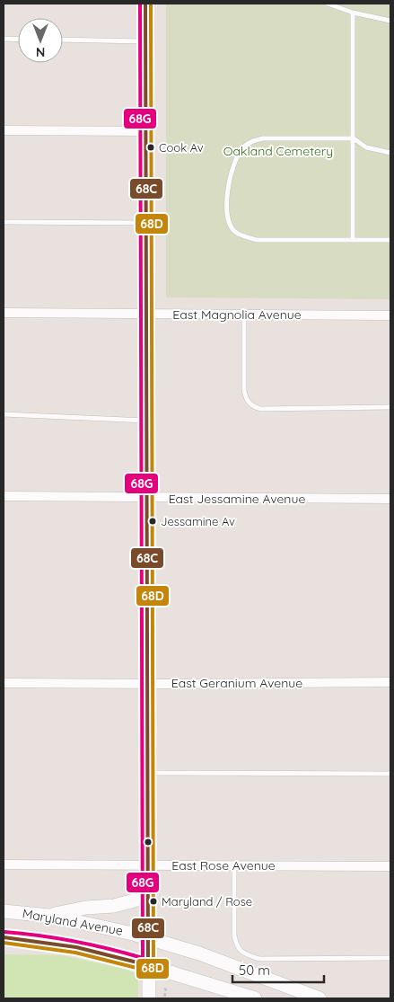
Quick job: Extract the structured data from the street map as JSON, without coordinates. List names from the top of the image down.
{
  "streets": {
    "street": [
      "East Magnolia Avenue",
      "East Jessamine Avenue",
      "East Geranium Avenue",
      "East Rose Avenue",
      "Maryland Avenue"
    ]
  },
  "parks": ["Oakland Cemetery"],
  "places": ["Cook Av", "Jessamine Av", "Maryland / Rose"],
  "lines": ["transit line 68C", "transit line 68D", "transit line 68G"],
  "scale_bar": "50 m",
  "north": "bottom"
}
